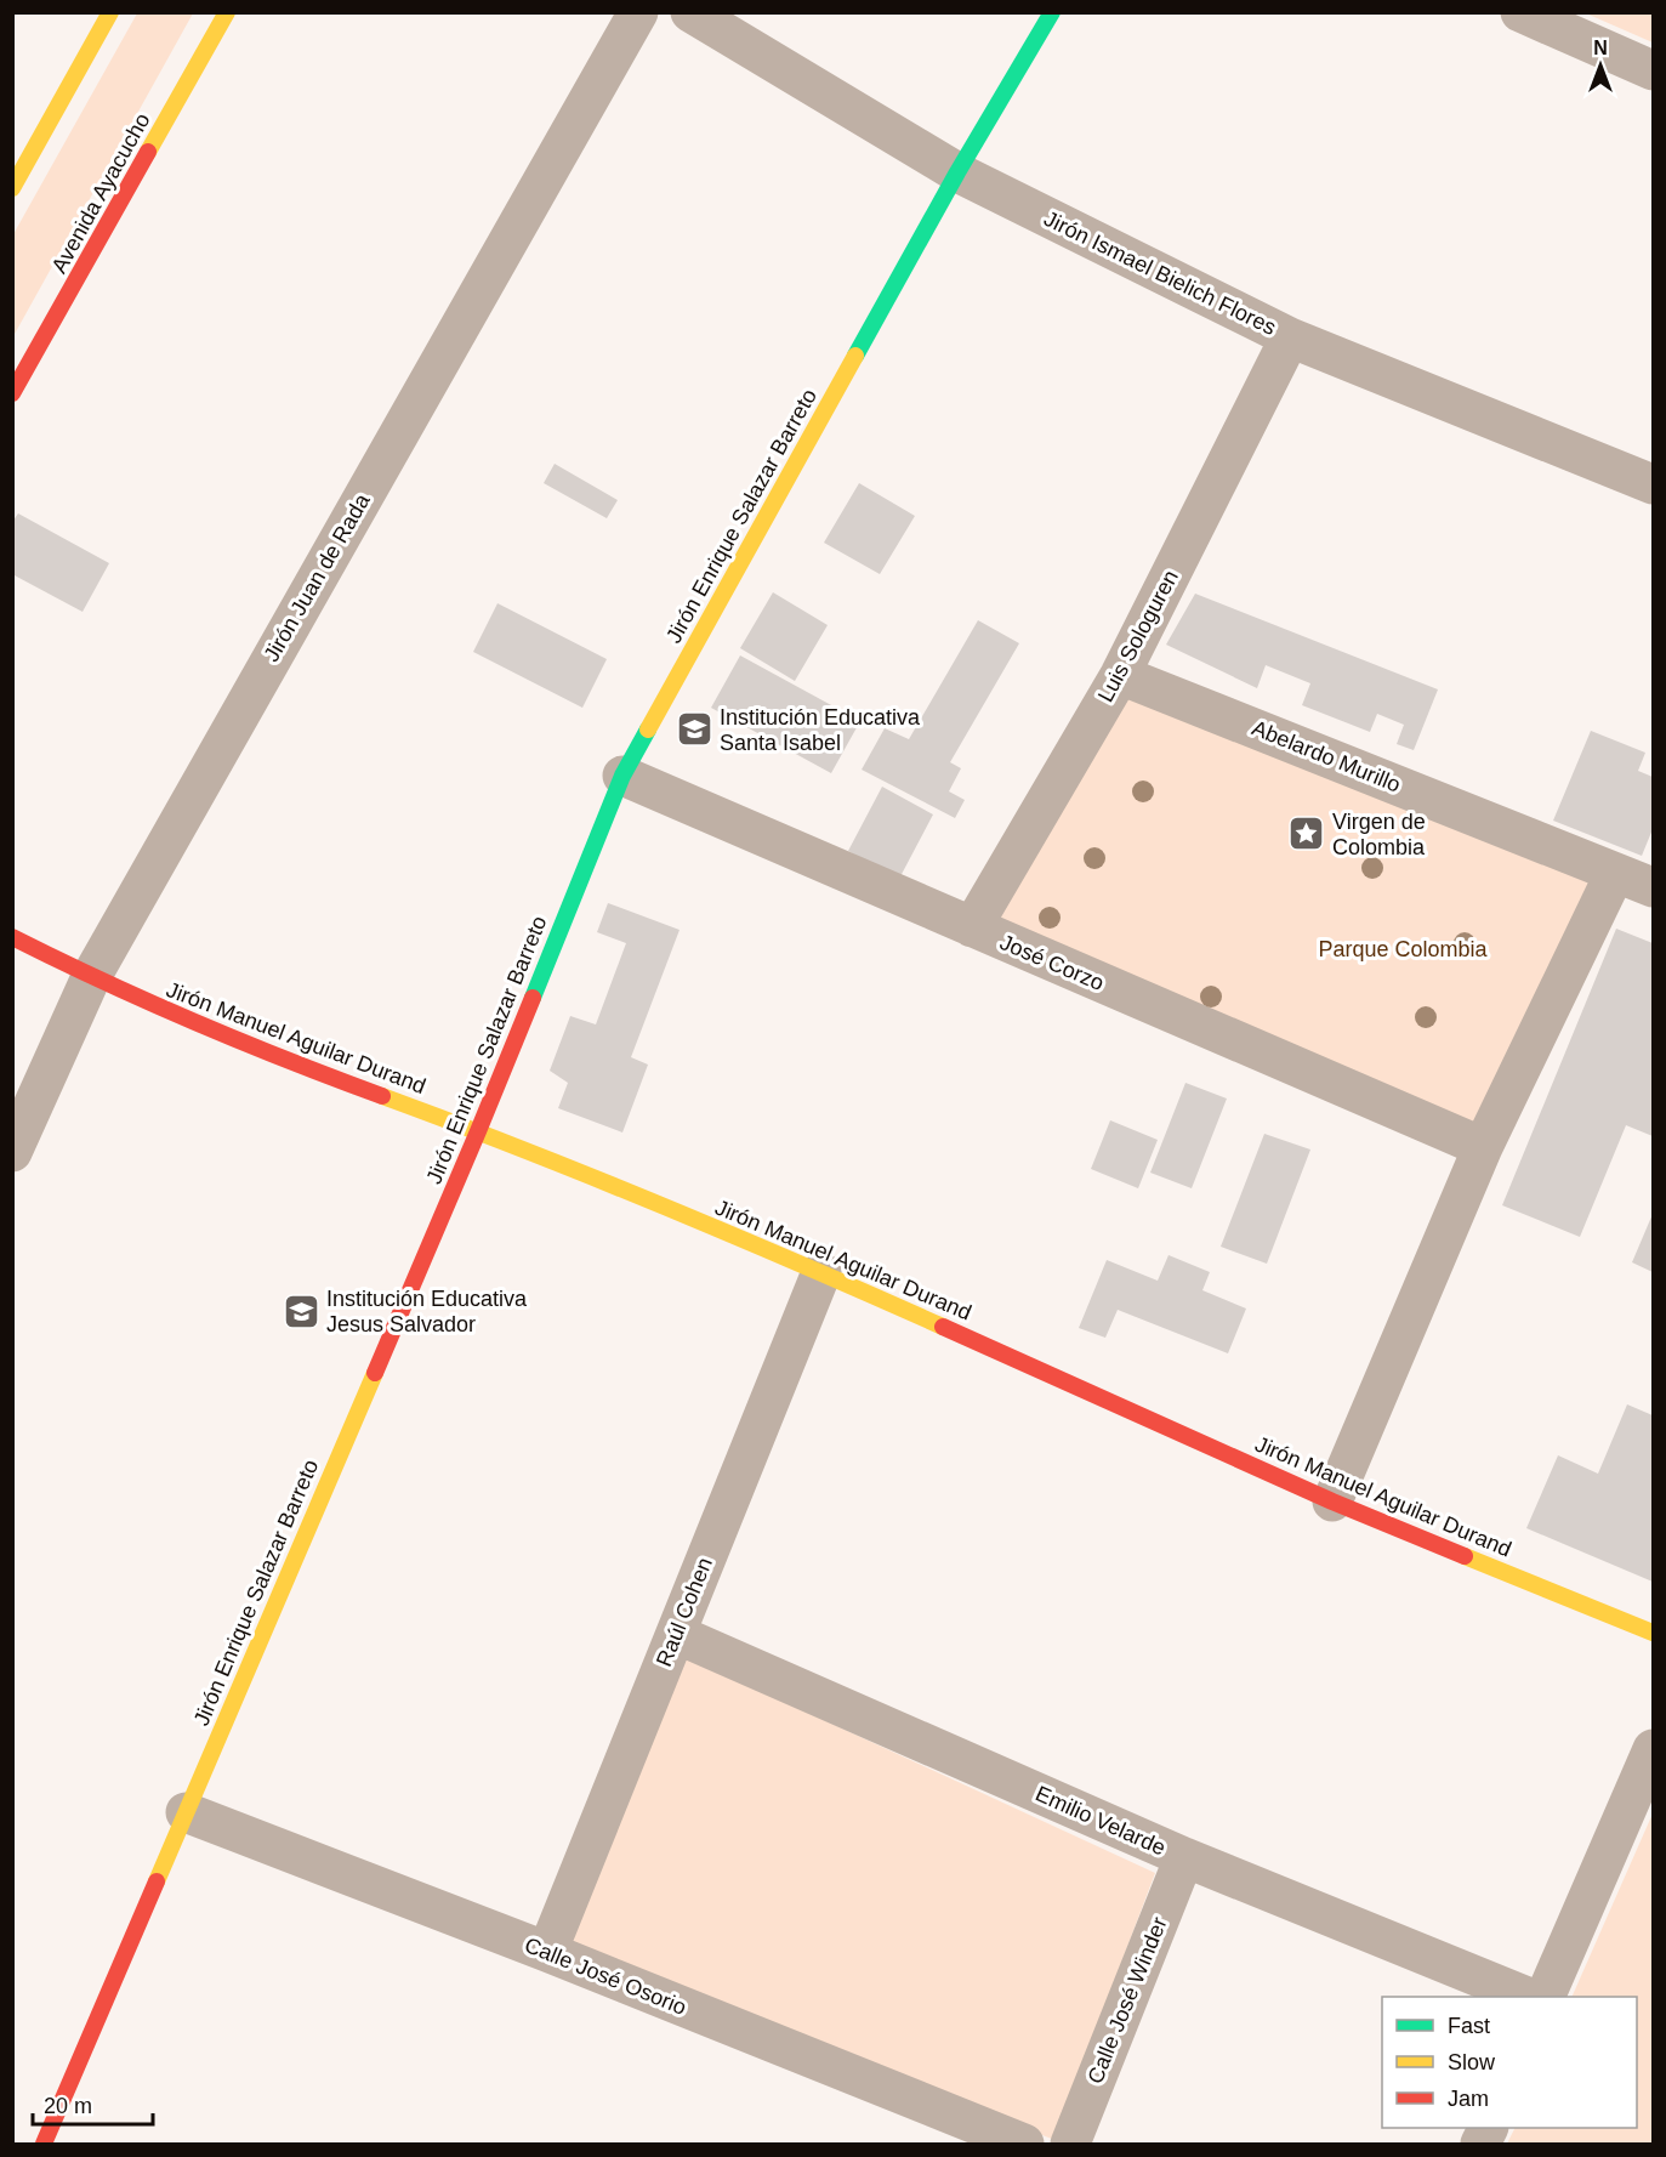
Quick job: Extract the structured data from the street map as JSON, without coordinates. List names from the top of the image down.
{
  "streets": {
    "street": [
      "Avenida Ayacucho",
      "Jirón Ismael Bielich Flores",
      "Jirón Enrique Salazar Barreto",
      "Jirón Juan de Rada",
      "Luis Sologuren",
      "Abelardo Murillo",
      "José Corzo",
      "Jirón Manuel Aguilar Durand",
      "Raúl Cohen",
      "Emilio Velarde",
      "Calle José Osorio",
      "Calle José Winder"
    ]
  },
  "crossings": [
    ["Jirón Ismael Bielich Flores", "Jirón Enrique Salazar Barreto"],
    ["Jirón Ismael Bielich Flores", "Luis Sologuren"],
    ["Jirón Enrique Salazar Barreto", "José Corzo"],
    ["Jirón Enrique Salazar Barreto", "Jirón Manuel Aguilar Durand"],
    ["Jirón Enrique Salazar Barreto", "Calle José Osorio"],
    ["Jirón Juan de Rada", "Jirón Manuel Aguilar Durand"],
    ["Luis Sologuren", "Abelardo Murillo"],
    ["Luis Sologuren", "José Corzo"],
    ["Jirón Manuel Aguilar Durand", "Raúl Cohen"],
    ["Raúl Cohen", "Emilio Velarde"],
    ["Raúl Cohen", "Calle José Osorio"],
    ["Emilio Velarde", "Calle José Winder"]
  ],
  "parks": ["Parque Colombia"],
  "places": {
    "school or university": ["Institución Educativa Santa Isabel", "Institución Educativa Jesus Salvador"],
    "place": ["Virgen de Colombia"]
  },
  "legend": ["Fast", "Slow", "Jam"],
  "scale_bar": "20 m",
  "north": "top"
}
